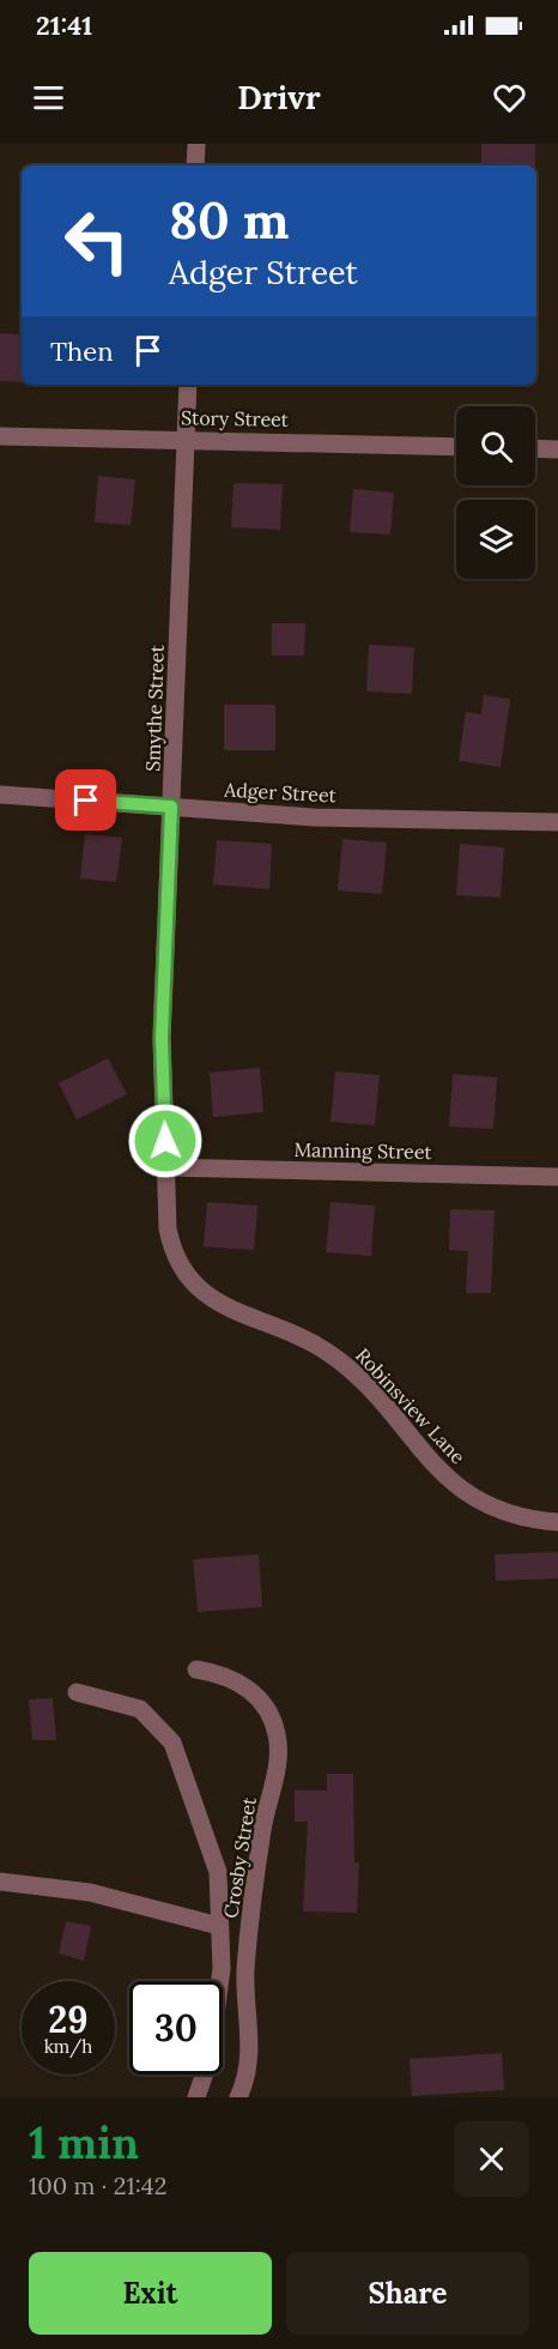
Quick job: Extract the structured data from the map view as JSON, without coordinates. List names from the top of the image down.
{
  "streets": {
    "street": [
      "Story Street",
      "Smythe Street",
      "Adger Street",
      "Manning Street",
      "Robinsview Lane",
      "Crosby Street"
    ]
  },
  "crossings": [
    ["Story Street", "Smythe Street"],
    ["Smythe Street", "Adger Street"],
    ["Smythe Street", "Manning Street"],
    ["Smythe Street", "Robinsview Lane"],
    ["Manning Street", "Robinsview Lane"]
  ],
  "page": {
    "status": "21:41",
    "header": "Drivr",
    "turn": ["80 m", "Adger Street"],
    "then": "Then",
    "speed": "29 km/h",
    "limit": "30",
    "heading": ["1 min", "100 m · 21:42"],
    "buttons": ["Exit", "Share"]
  }
}
